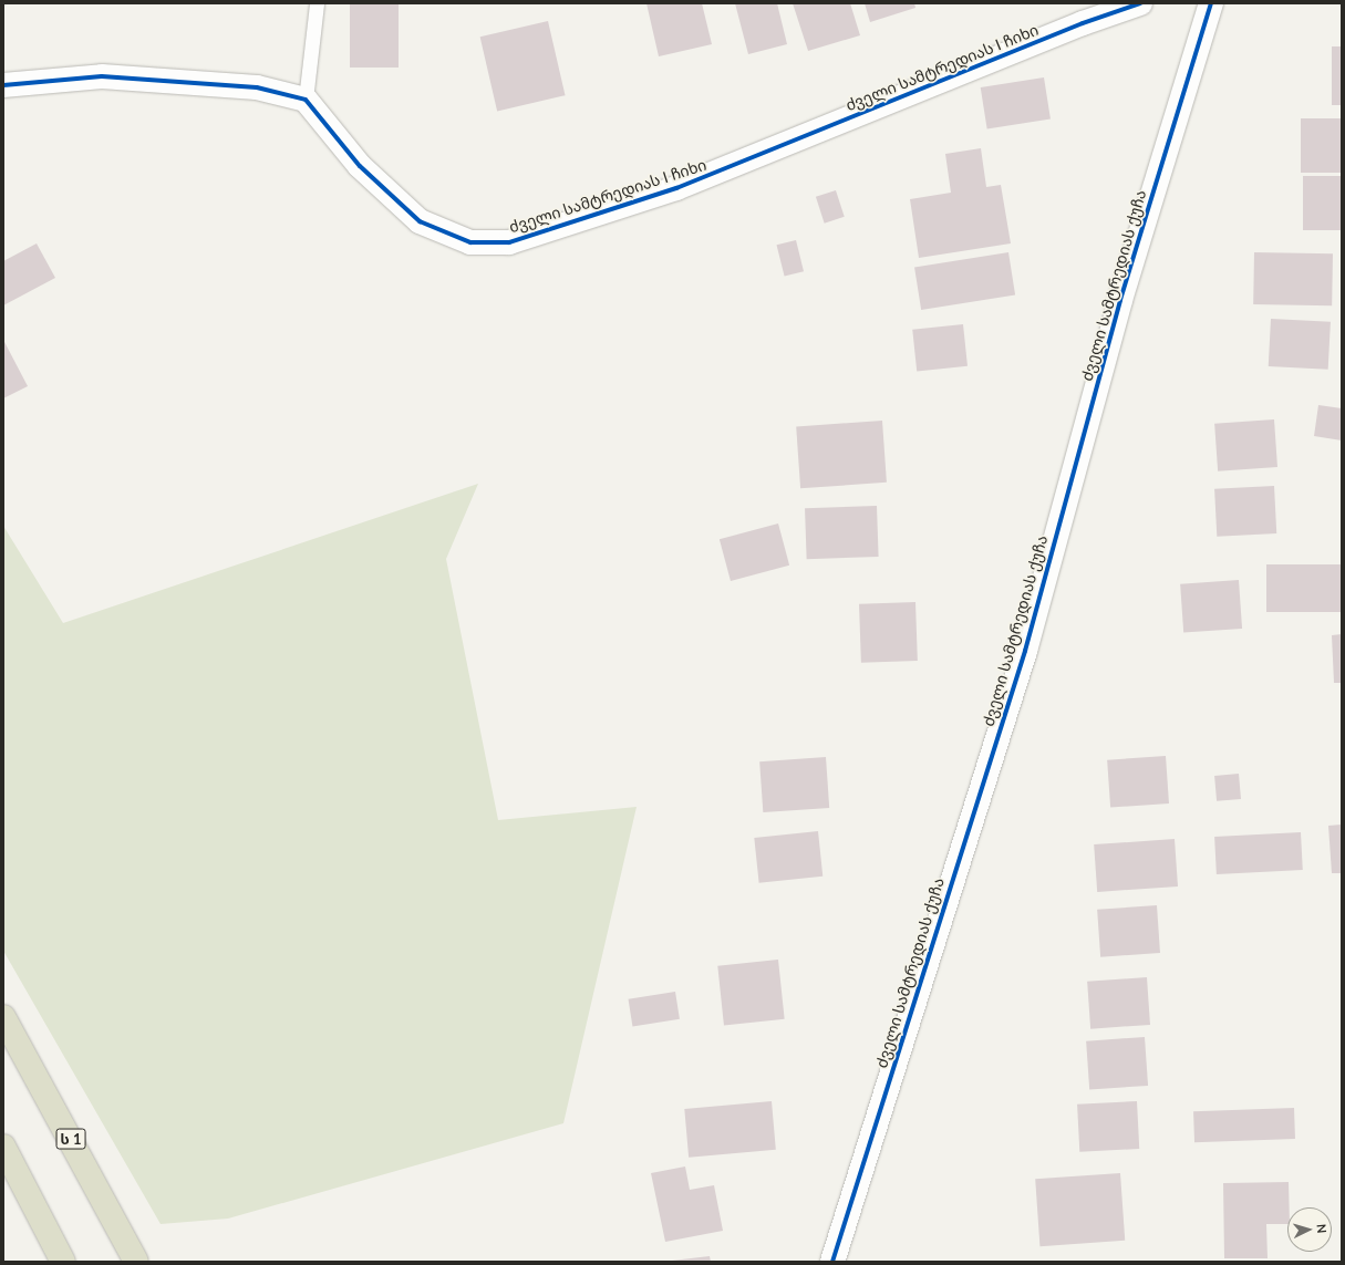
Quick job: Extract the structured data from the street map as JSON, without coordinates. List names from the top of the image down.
{
  "streets": {
    "highway": ["ს 1"],
    "street": ["ძველი სამტრედიას I ჩიხი", "ძველი სამტრედიას ქუჩა"]
  },
  "north": "right"
}
